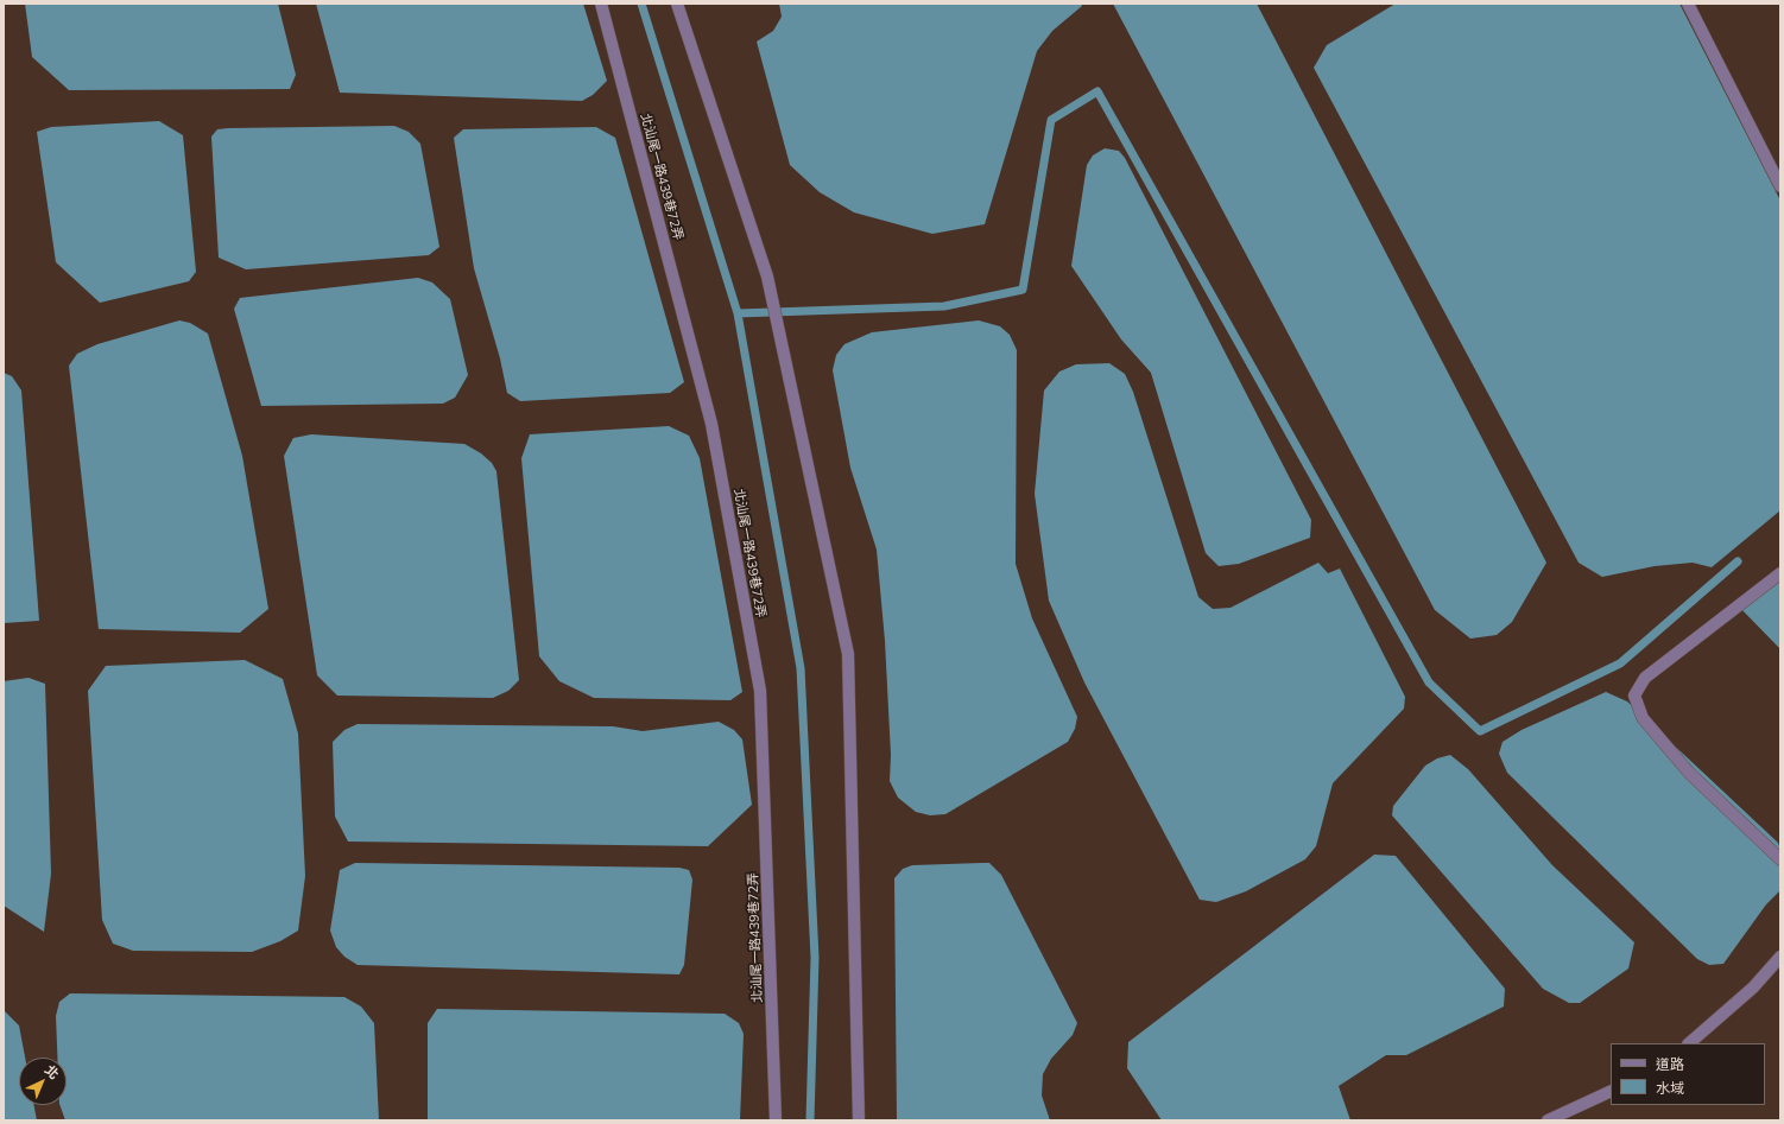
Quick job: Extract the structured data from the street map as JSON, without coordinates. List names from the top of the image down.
{
  "streets": {
    "lane": ["北汕尾一路439巷72弄"]
  },
  "legend": ["道路", "水域"],
  "north": "top right"
}
